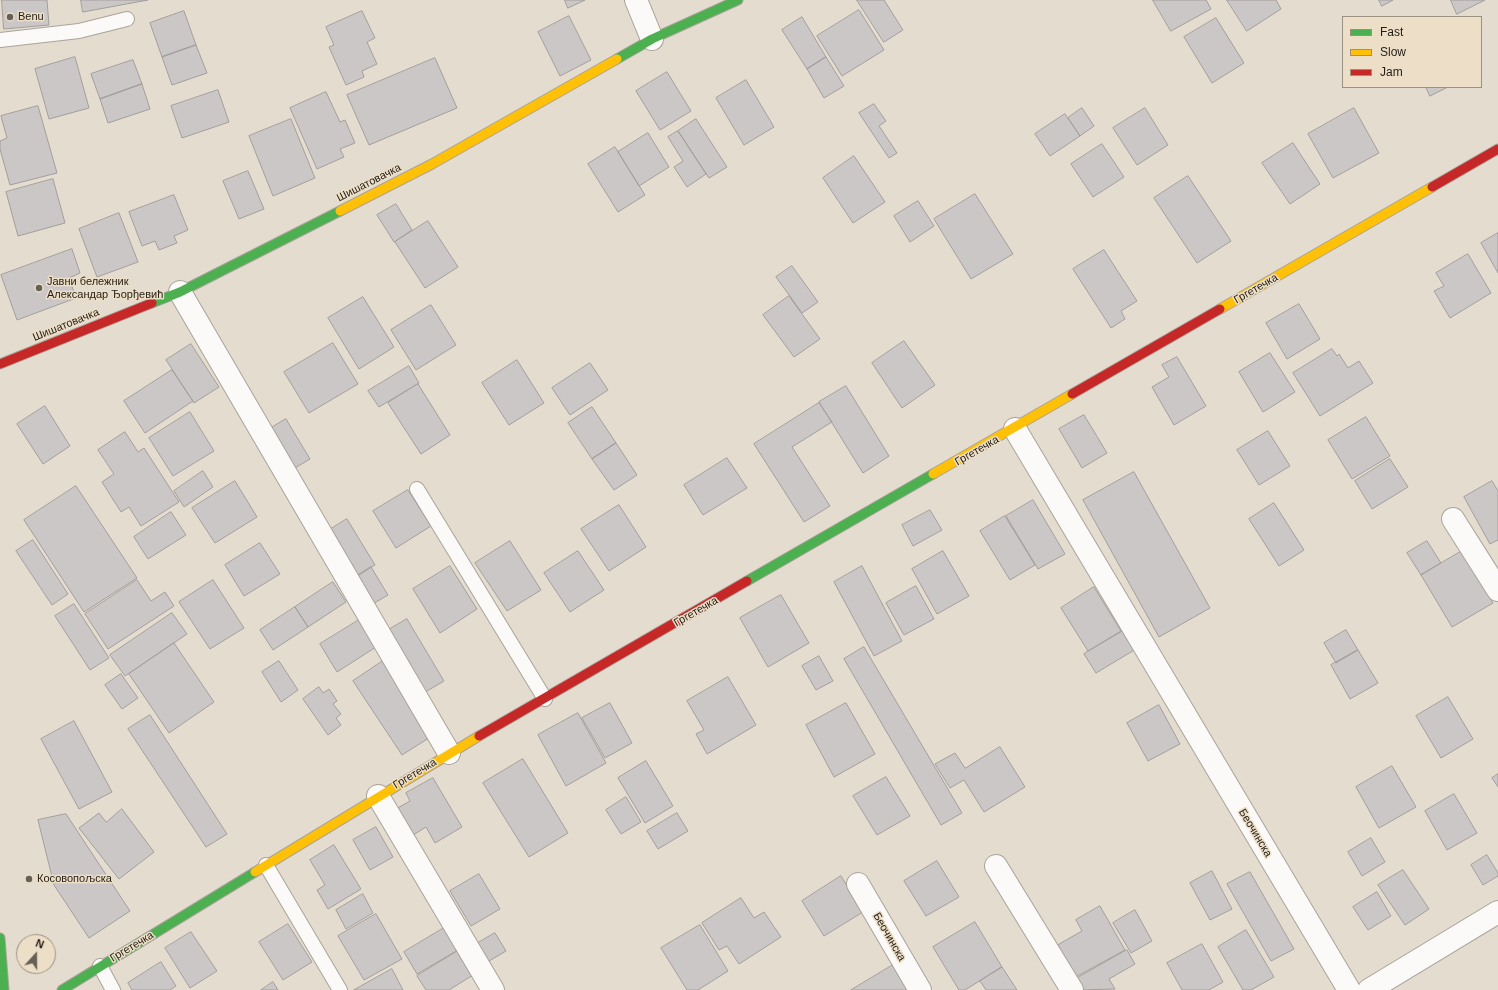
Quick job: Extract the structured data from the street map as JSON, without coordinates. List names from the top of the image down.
{
  "streets": {
    "street": ["Шишатовачка", "Гргетечка", "Беочинска"]
  },
  "crossings": [
    ["Гргетечка", "Беочинска"]
  ],
  "places": ["Benu", "Јавни бележник Александар Ђорђевић", "Косовопољска"],
  "legend": ["Fast", "Slow", "Jam"],
  "north": "top"
}
